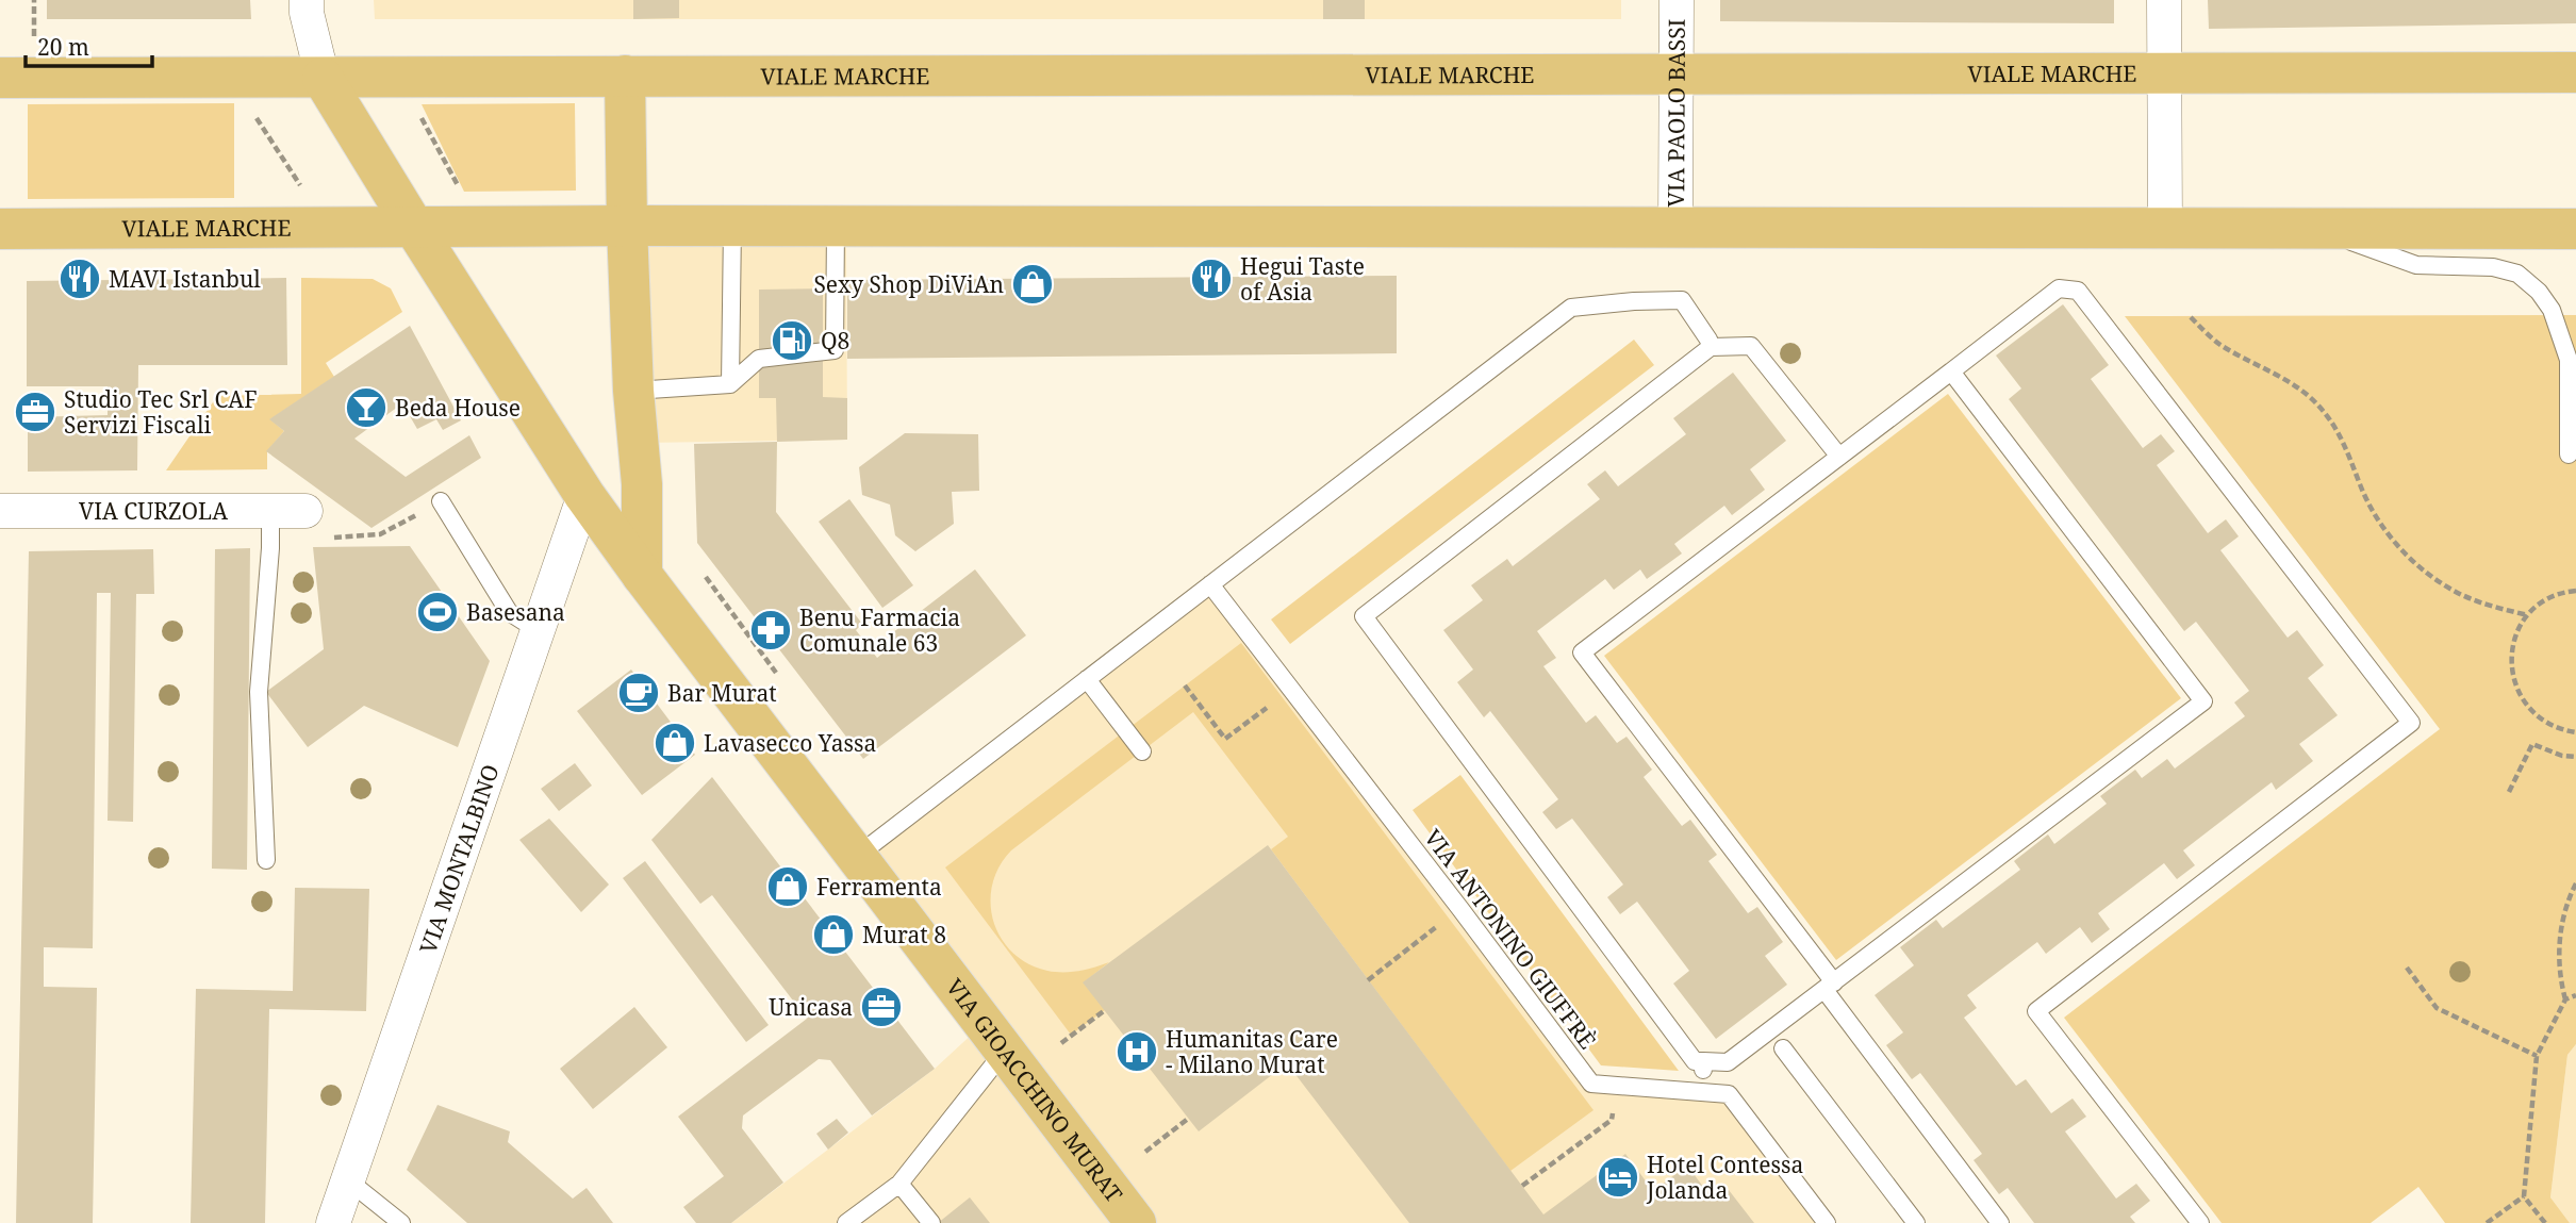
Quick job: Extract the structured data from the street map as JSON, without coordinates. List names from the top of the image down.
{
  "streets": {
    "main road": ["VIALE MARCHE", "VIA GIOACCHINO MURAT"],
    "street": ["VIA PAOLO BASSI", "VIA CURZOLA", "VIA MONTALBINO"],
    "lane": ["VIA ANTONINO GIUFFRÈ"]
  },
  "crossings": [
    ["VIALE MARCHE", "VIA PAOLO BASSI"],
    ["VIALE MARCHE", "VIA GIOACCHINO MURAT"],
    ["VIA MONTALBINO", "VIA GIOACCHINO MURAT"]
  ],
  "places": {
    "restaurant": ["MAVI Istanbul", "Hegui Taste of Asia"],
    "shop": [
      "Sexy Shop DiViAn",
      "Lavasecco Yassa",
      "Ferramenta",
      "Murat 8"
    ],
    "fuel station": ["Q8"],
    "bar": ["Beda House"],
    "office": ["Studio Tec Srl CAF Servizi Fiscali", "Unicasa"],
    "sports": ["Basesana"],
    "pharmacy": ["Benu Farmacia Comunale 63"],
    "cafe": ["Bar Murat"],
    "hospital": ["Humanitas Care - Milano Murat"],
    "hotel": ["Hotel Contessa Jolanda"]
  },
  "scale_bar": "20 m"
}
